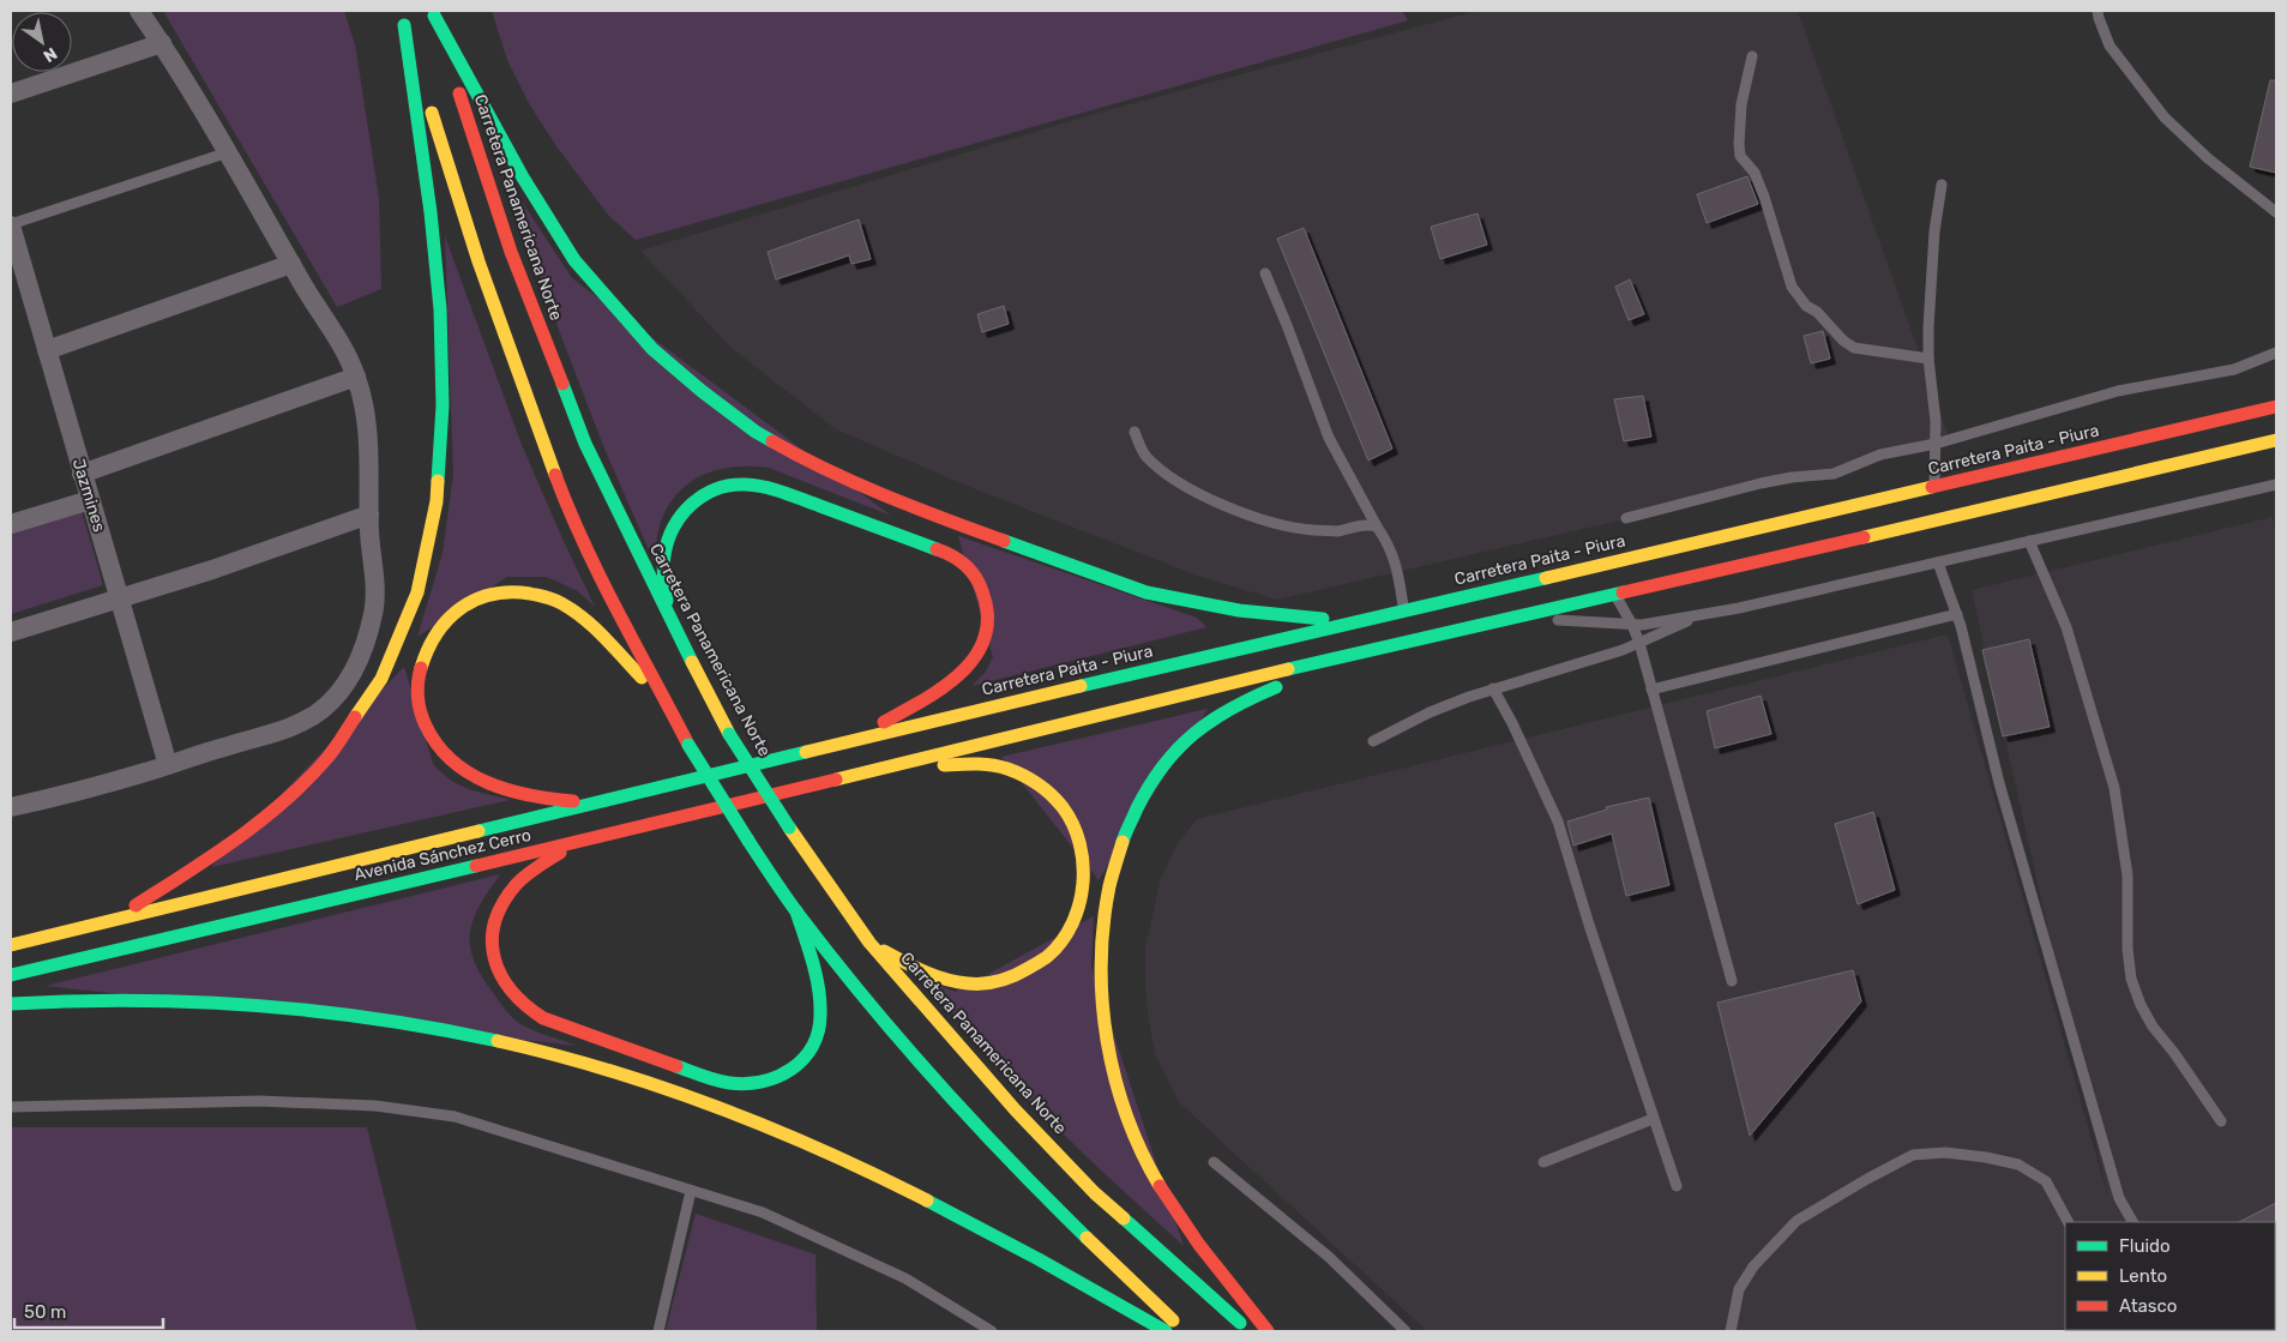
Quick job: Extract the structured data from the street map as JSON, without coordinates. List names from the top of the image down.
{
  "streets": {
    "highway": ["Carretera Panamericana Norte", "Carretera Paita - Piura", "Avenida Sánchez Cerro"],
    "street": ["Jazmines"]
  },
  "crossings": [
    ["Carretera Paita - Piura", "Avenida Sánchez Cerro"]
  ],
  "legend": ["Fluido", "Lento", "Atasco"],
  "scale_bar": "50 m",
  "north": "bottom right"
}
